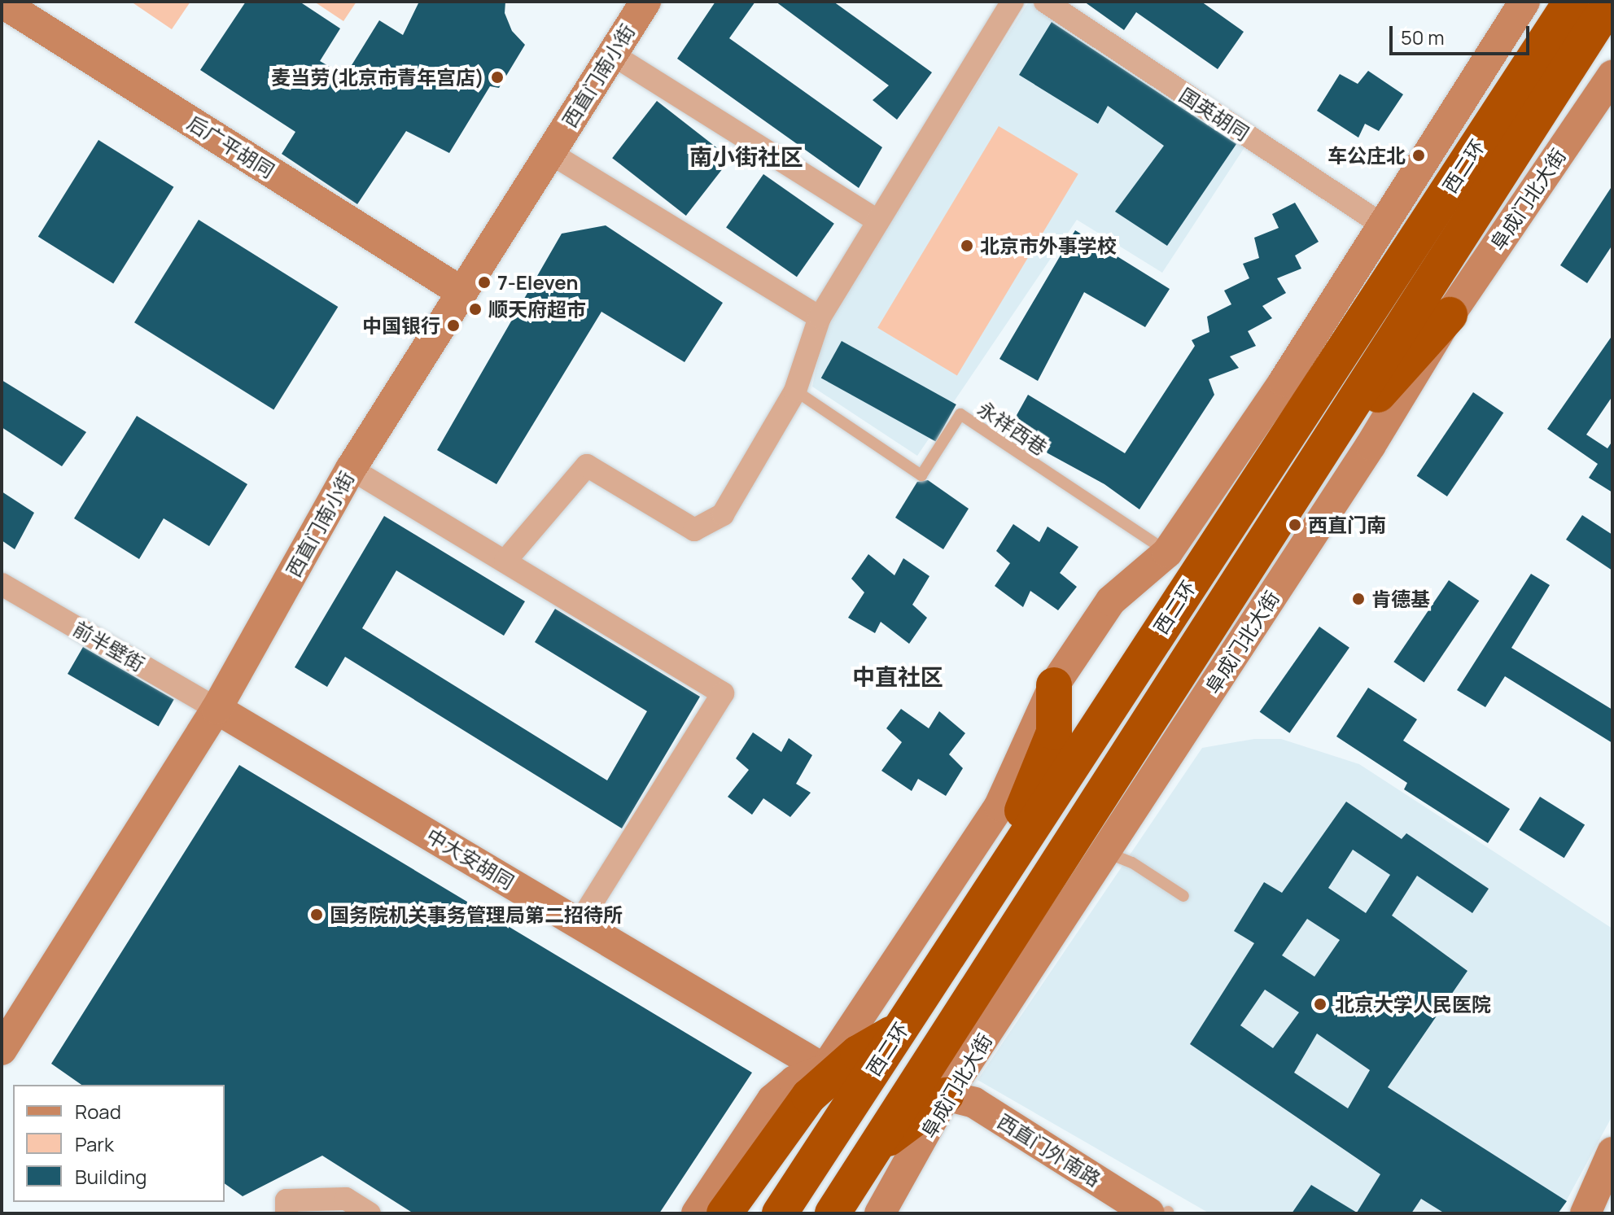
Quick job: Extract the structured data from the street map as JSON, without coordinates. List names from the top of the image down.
{
  "streets": {
    "highway": ["西二环"],
    "street": [
      "西直门南小街",
      "国英胡同",
      "后广平胡同",
      "阜成门北大街",
      "前半壁街",
      "中大安胡同",
      "西直门外南路"
    ],
    "lane": ["永祥西巷"]
  },
  "crossings": [
    ["西直门南小街", "后广平胡同"],
    ["西直门南小街", "前半壁街"],
    ["西直门南小街", "中大安胡同"],
    ["阜成门北大街", "西直门外南路"],
    ["前半壁街", "中大安胡同"]
  ],
  "districts": ["南小街社区", "中直社区"],
  "places": [
    "麦当劳(北京市青年宫店)",
    "车公庄北",
    "北京市外事学校",
    "7-Eleven",
    "顺天府超市",
    "中国银行",
    "西直门南",
    "肯德基",
    "国务院机关事务管理局第二招待所",
    "北京大学人民医院"
  ],
  "legend": ["Road", "Park", "Building"],
  "scale_bar": "50 m"
}
